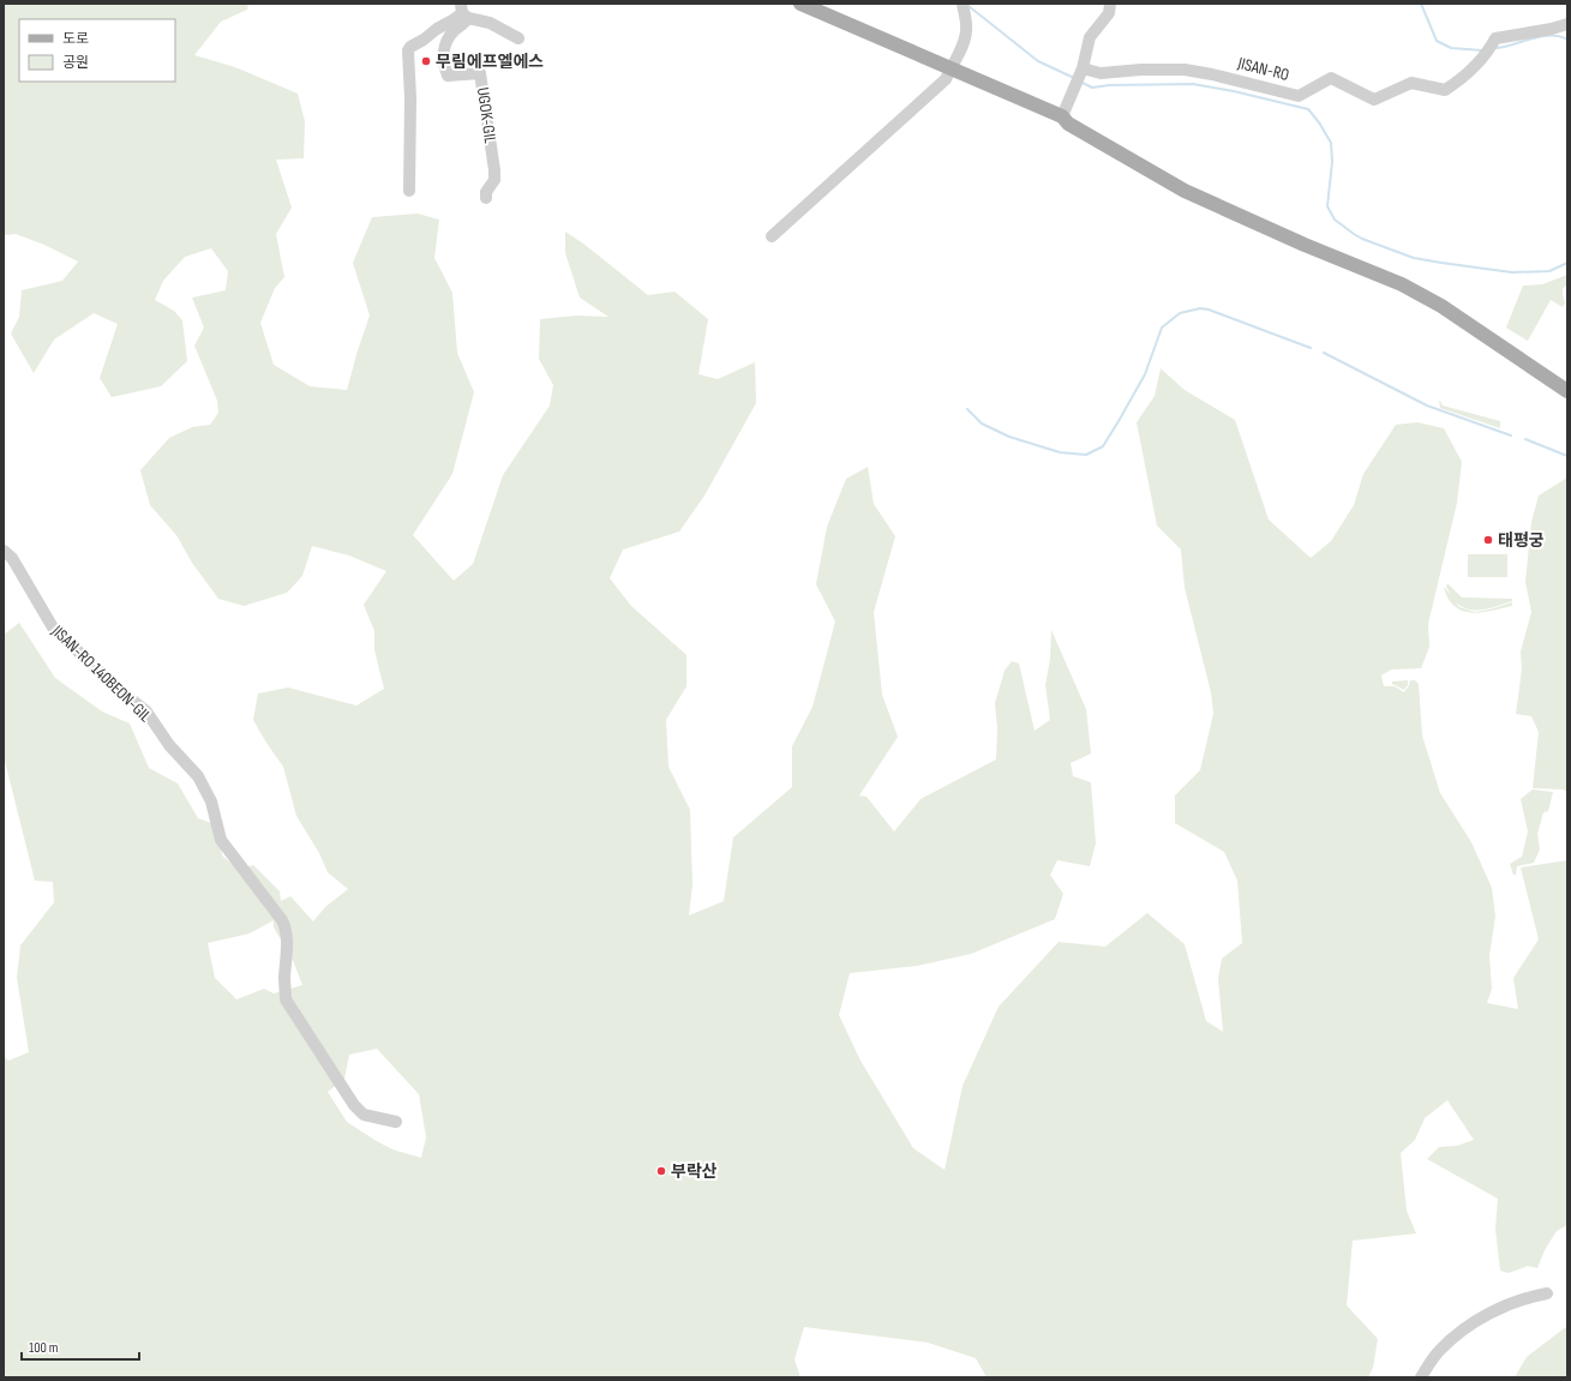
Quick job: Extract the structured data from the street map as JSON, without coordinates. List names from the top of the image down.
{
  "streets": {
    "street": ["JISAN-RO", "UGOK-GIL", "JISAN-RO 140BEON-GIL"]
  },
  "places": ["무림에프엘에스", "태평궁", "부락산"],
  "legend": ["도로", "공원"],
  "scale_bar": "100 m"
}
